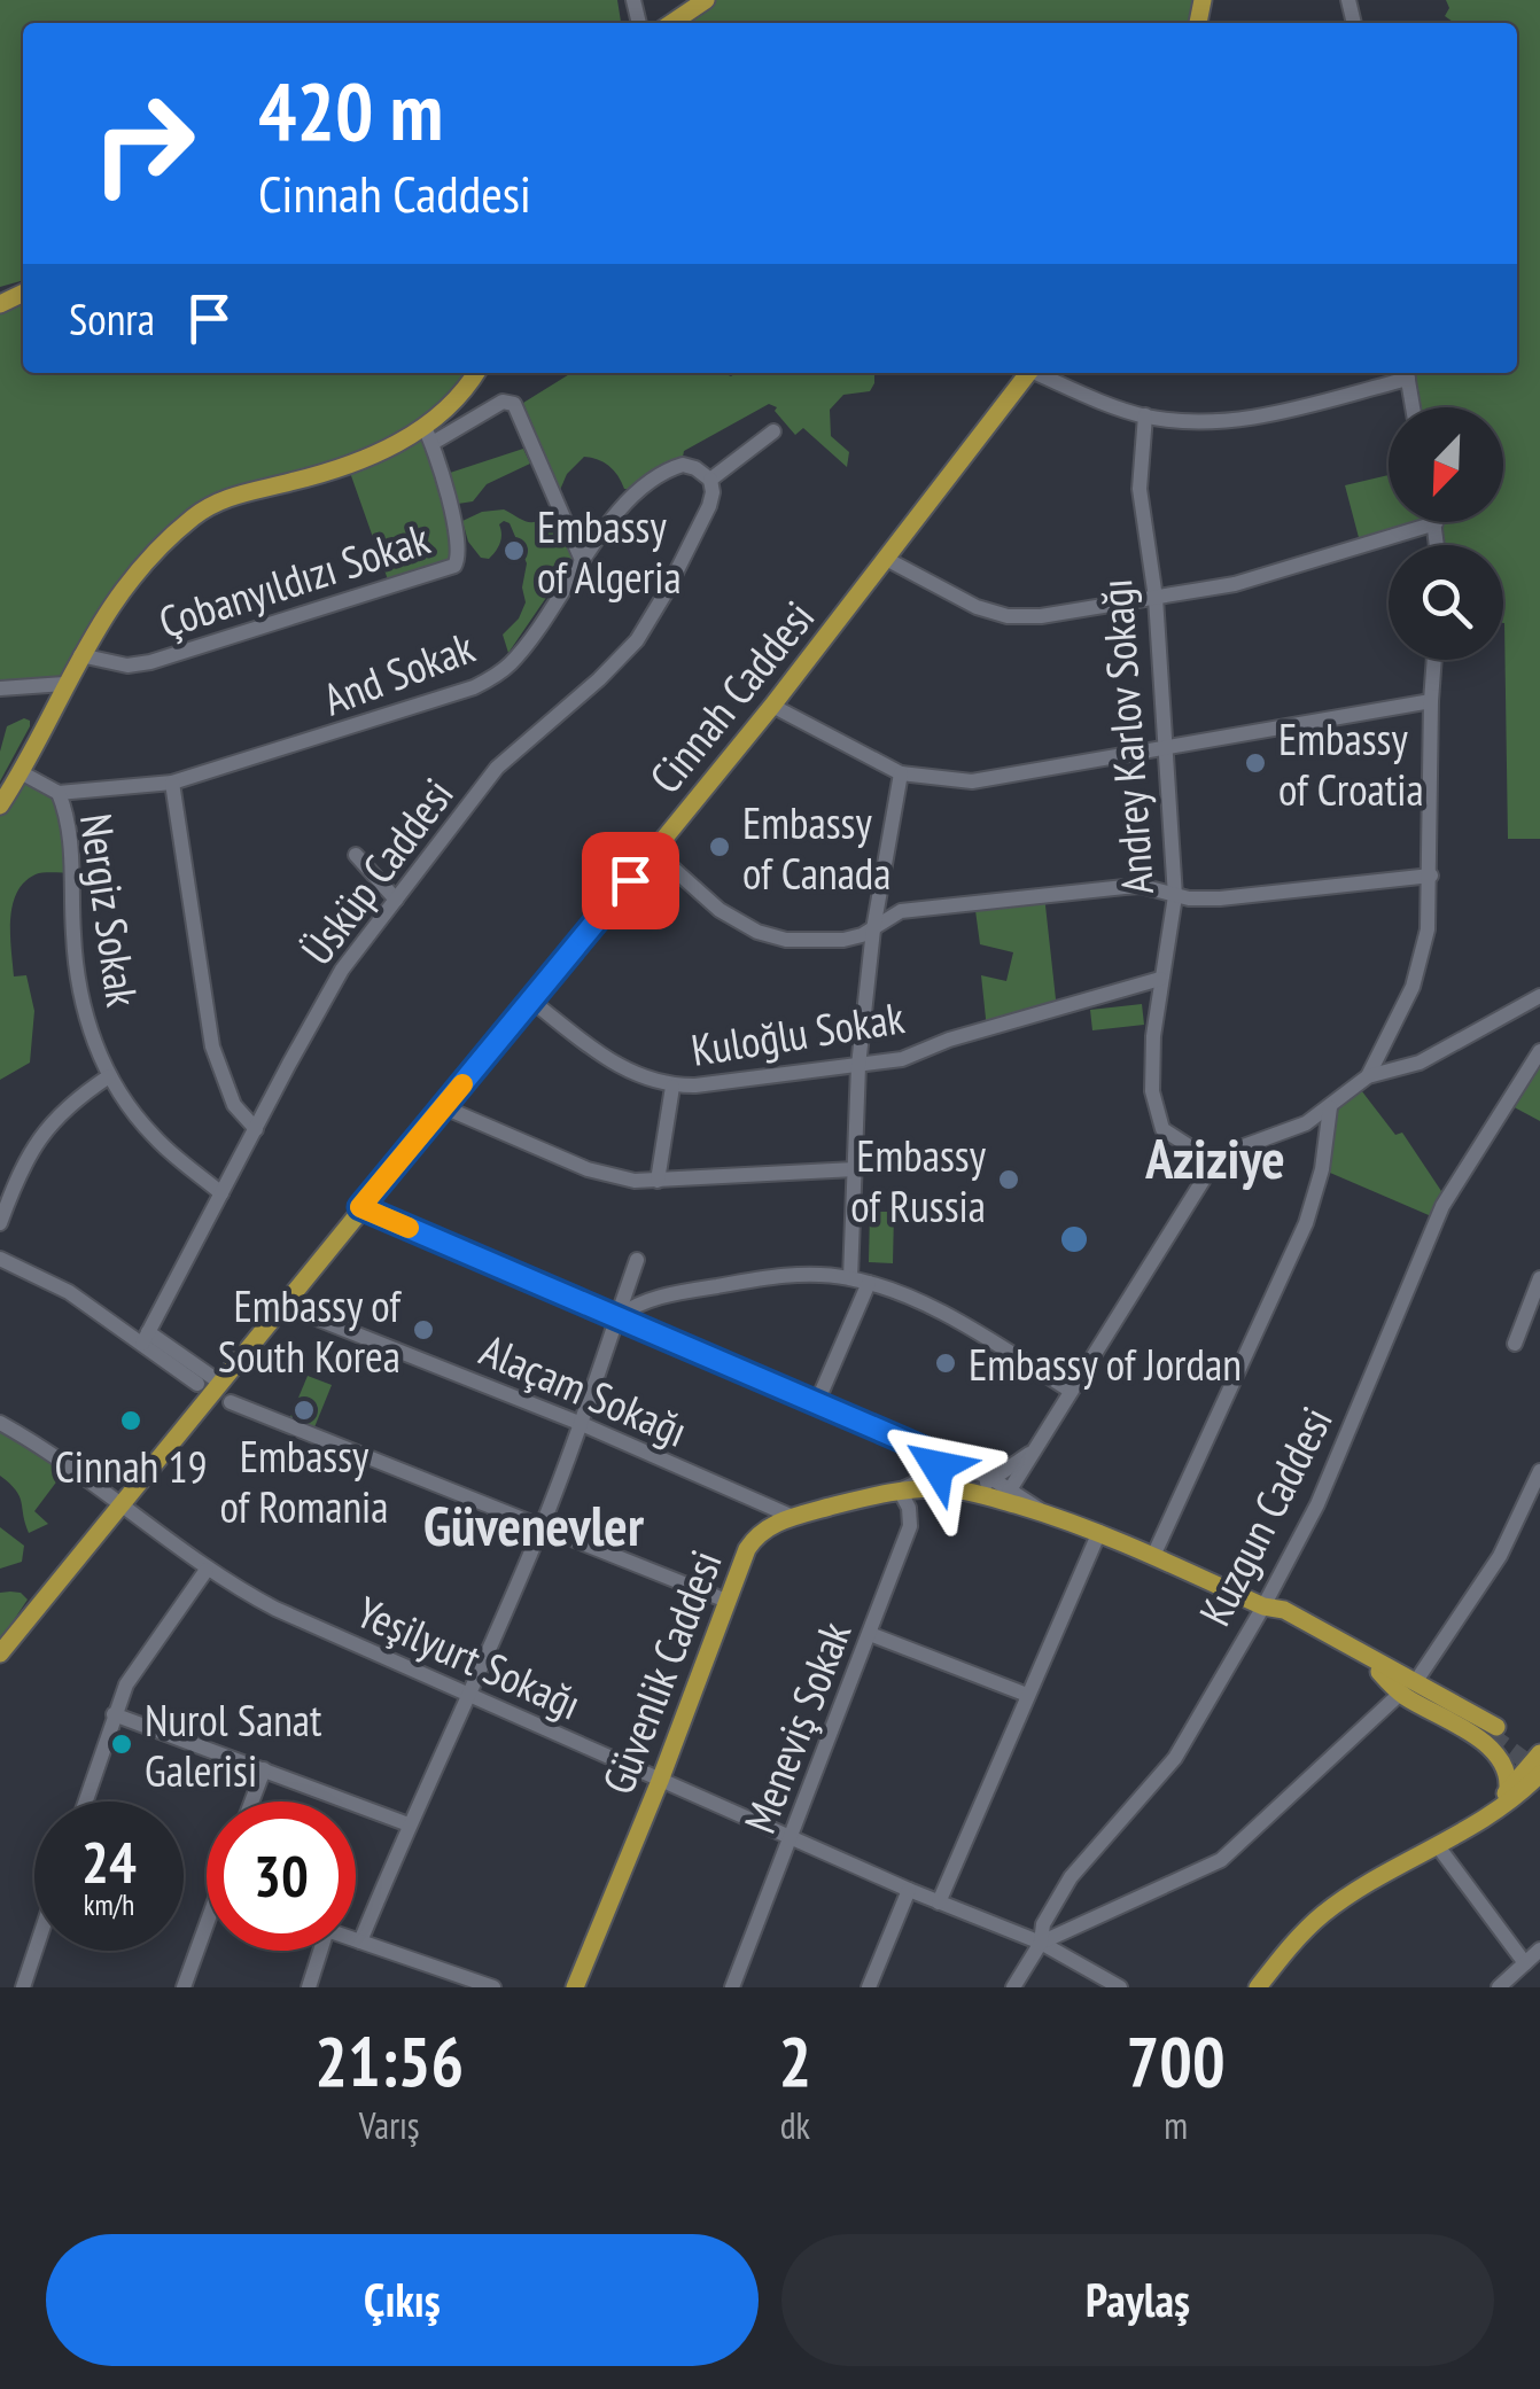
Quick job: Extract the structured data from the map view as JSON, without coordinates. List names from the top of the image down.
{
  "streets": {
    "main road": ["Cinnah Caddesi", "Güvenlik Caddesi"],
    "street": [
      "Çobanyıldızı Sokak",
      "And Sokak",
      "Andrey Karlov Sokağı",
      "Üsküp Caddesi",
      "Nergiz Sokak",
      "Kuloğlu Sokak",
      "Alaçam Sokağı",
      "Kuzgun Caddesi",
      "Yeşilyurt Sokağı",
      "Meneviş Sokak"
    ]
  },
  "crossings": [
    ["And Sokak", "Üsküp Caddesi"],
    ["And Sokak", "Nergiz Sokak"],
    ["Cinnah Caddesi", "Kuloğlu Sokak"],
    ["Cinnah Caddesi", "Alaçam Sokağı"],
    ["Cinnah Caddesi", "Yeşilyurt Sokağı"],
    ["Andrey Karlov Sokağı", "Kuloğlu Sokak"],
    ["Üsküp Caddesi", "Nergiz Sokak"],
    ["Alaçam Sokağı", "Güvenlik Caddesi"],
    ["Kuzgun Caddesi", "Yeşilyurt Sokağı"],
    ["Kuzgun Caddesi", "Güvenlik Caddesi"],
    ["Yeşilyurt Sokağı", "Güvenlik Caddesi"],
    ["Yeşilyurt Sokağı", "Meneviş Sokak"],
    ["Güvenlik Caddesi", "Meneviş Sokak"]
  ],
  "districts": ["Aziziye", "Güvenevler"],
  "places": [
    "Embassy of Algeria",
    "Embassy of Croatia",
    "Embassy of Canada",
    "Embassy of Russia",
    "Embassy of South Korea",
    "Embassy of Jordan",
    "Embassy of Romania",
    "Cinnah 19",
    "Nurol Sanat Galerisi"
  ],
  "north": "bottom left",
  "page": {
    "turn": ["420 m", "Cinnah Caddesi"],
    "then": "Sonra",
    "speed": "24 km/h",
    "limit": "30",
    "eta": [
      "21:56",
      "Varış",
      "2",
      "dk",
      "700",
      "m"
    ],
    "buttons": ["Çıkış", "Paylaş"]
  }
}
